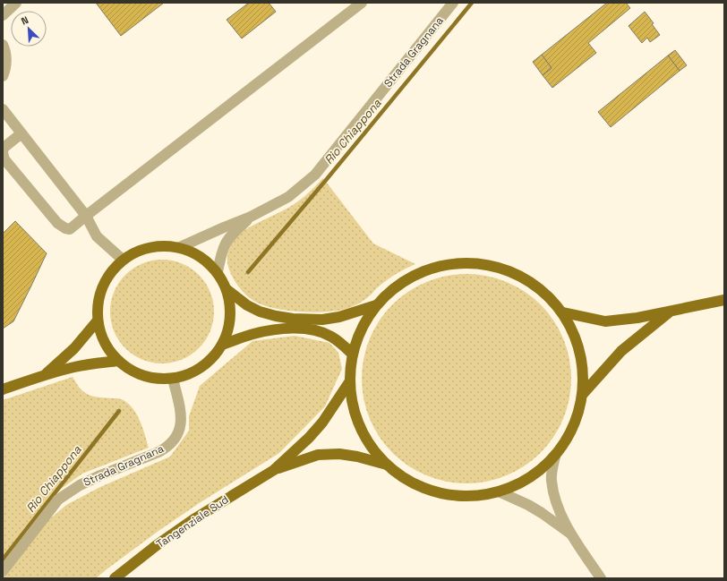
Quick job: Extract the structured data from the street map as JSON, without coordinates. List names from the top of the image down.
{
  "streets": {
    "main road": ["Tangenziale Sud"],
    "street": ["Strada Gragnana"]
  },
  "water": ["Rio Chiappona"],
  "north": "top left"
}
